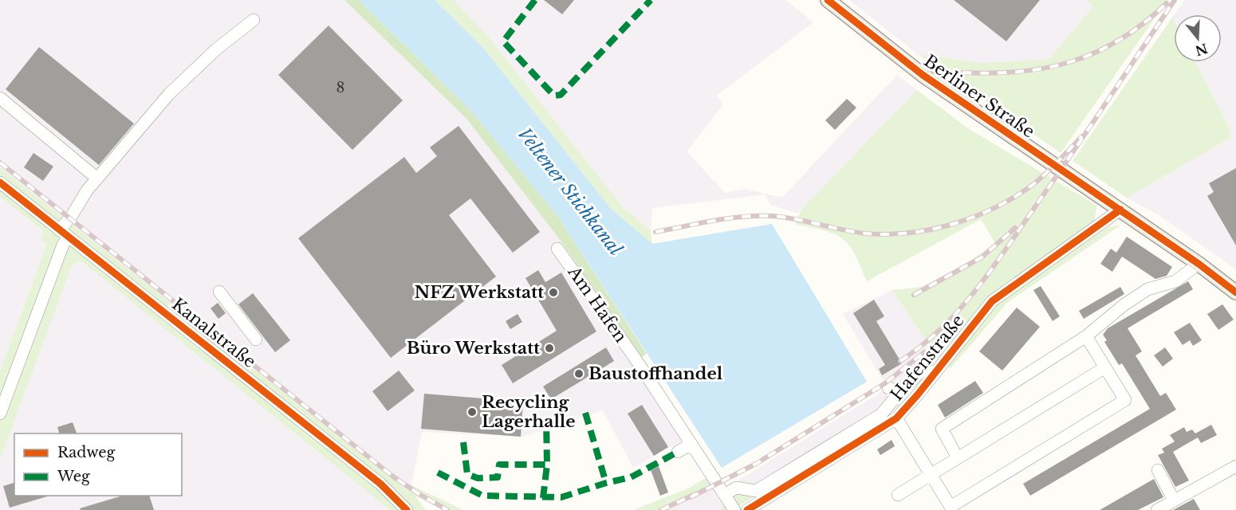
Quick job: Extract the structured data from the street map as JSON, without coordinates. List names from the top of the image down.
{
  "streets": {
    "main road": ["Berliner Straße"],
    "street": ["Am Hafen", "Kanalstraße", "Hafenstraße"]
  },
  "crossings": [
    ["Berliner Straße", "Hafenstraße"]
  ],
  "water": ["Veltener Stichkanal"],
  "places": [
    "NFZ Werkstatt",
    "Büro Werkstatt",
    "Baustoffhandel",
    "Recycling Lagerhalle"
  ],
  "house_numbers": ["8"],
  "legend": ["Radweg", "Weg"],
  "north": "bottom"
}
